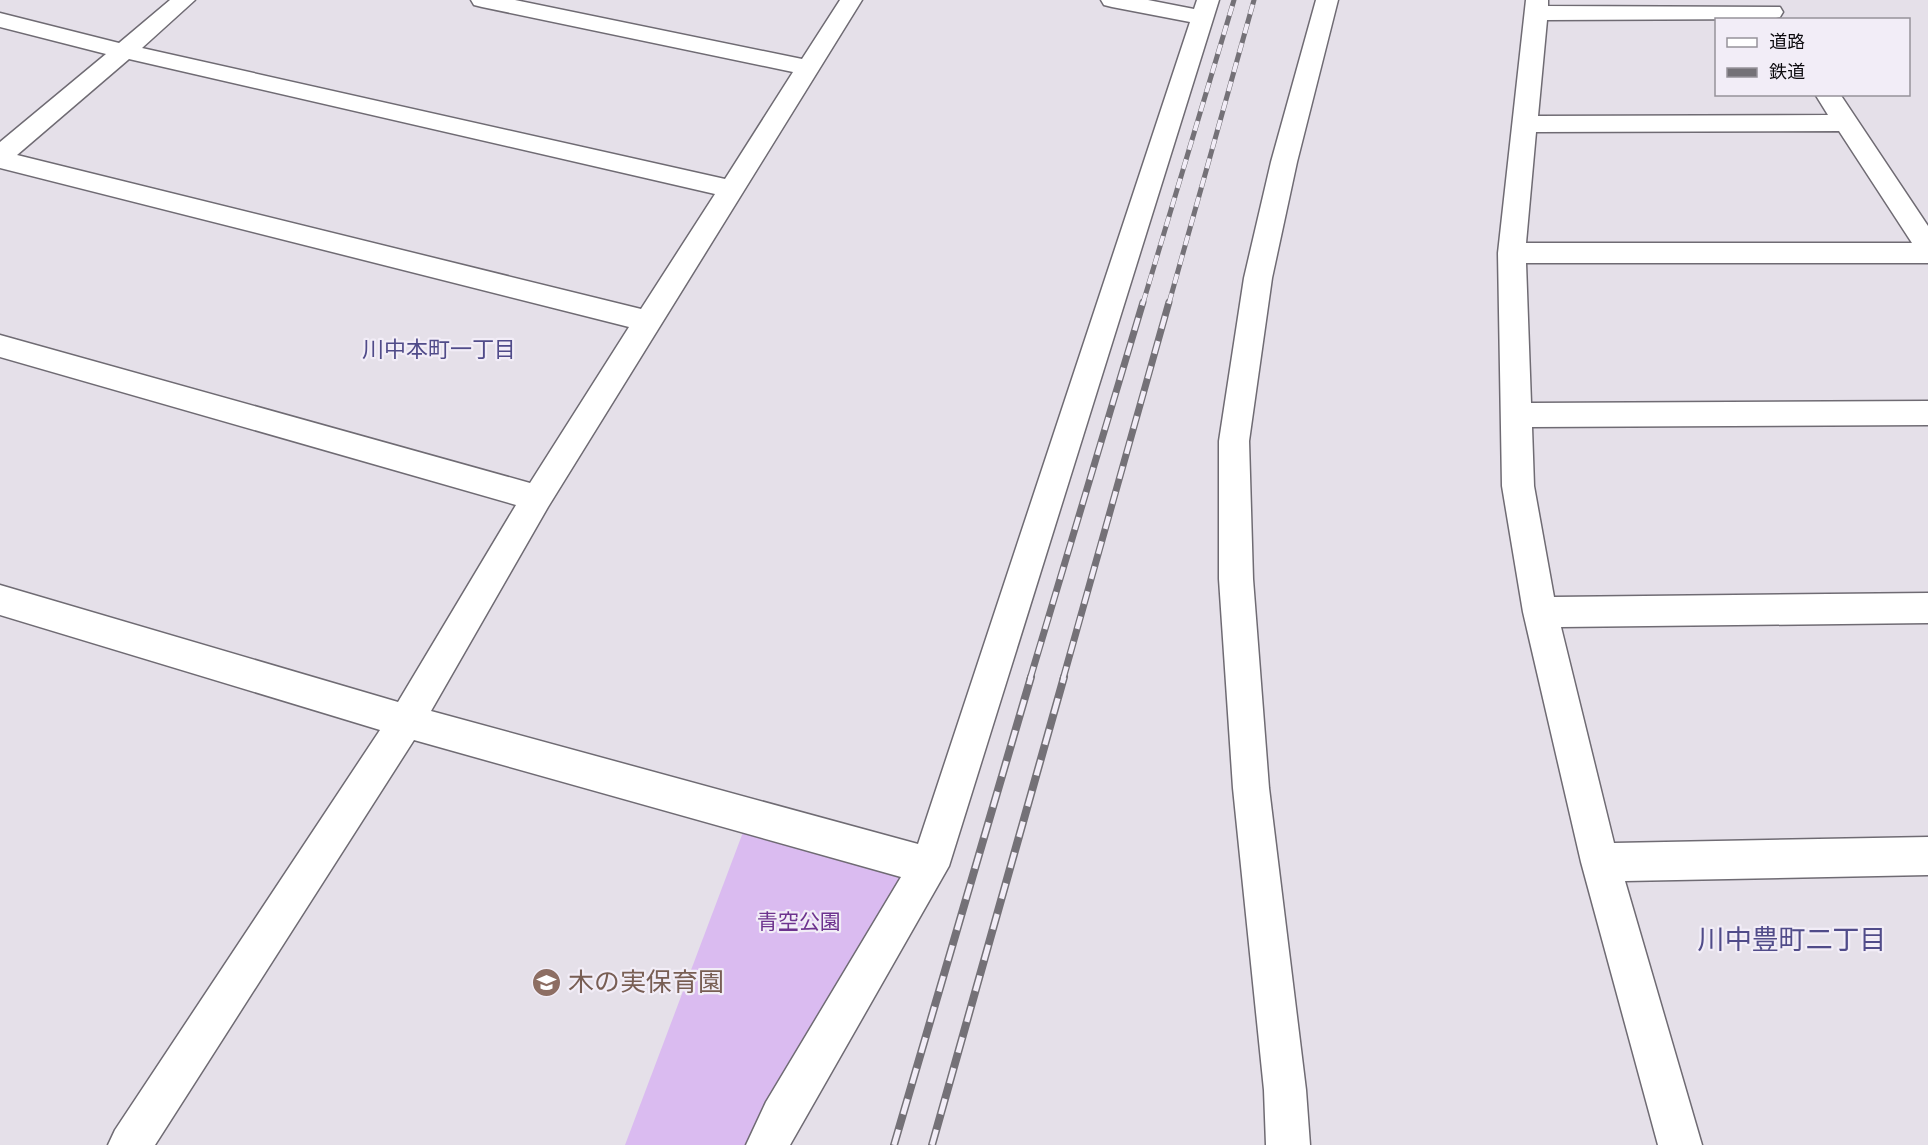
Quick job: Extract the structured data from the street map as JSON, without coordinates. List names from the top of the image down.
{
  "districts": ["川中本町一丁目", "川中豊町二丁目"],
  "parks": ["青空公園"],
  "places": {
    "school or university": ["木の実保育園"]
  },
  "legend": ["道路", "鉄道"]
}
